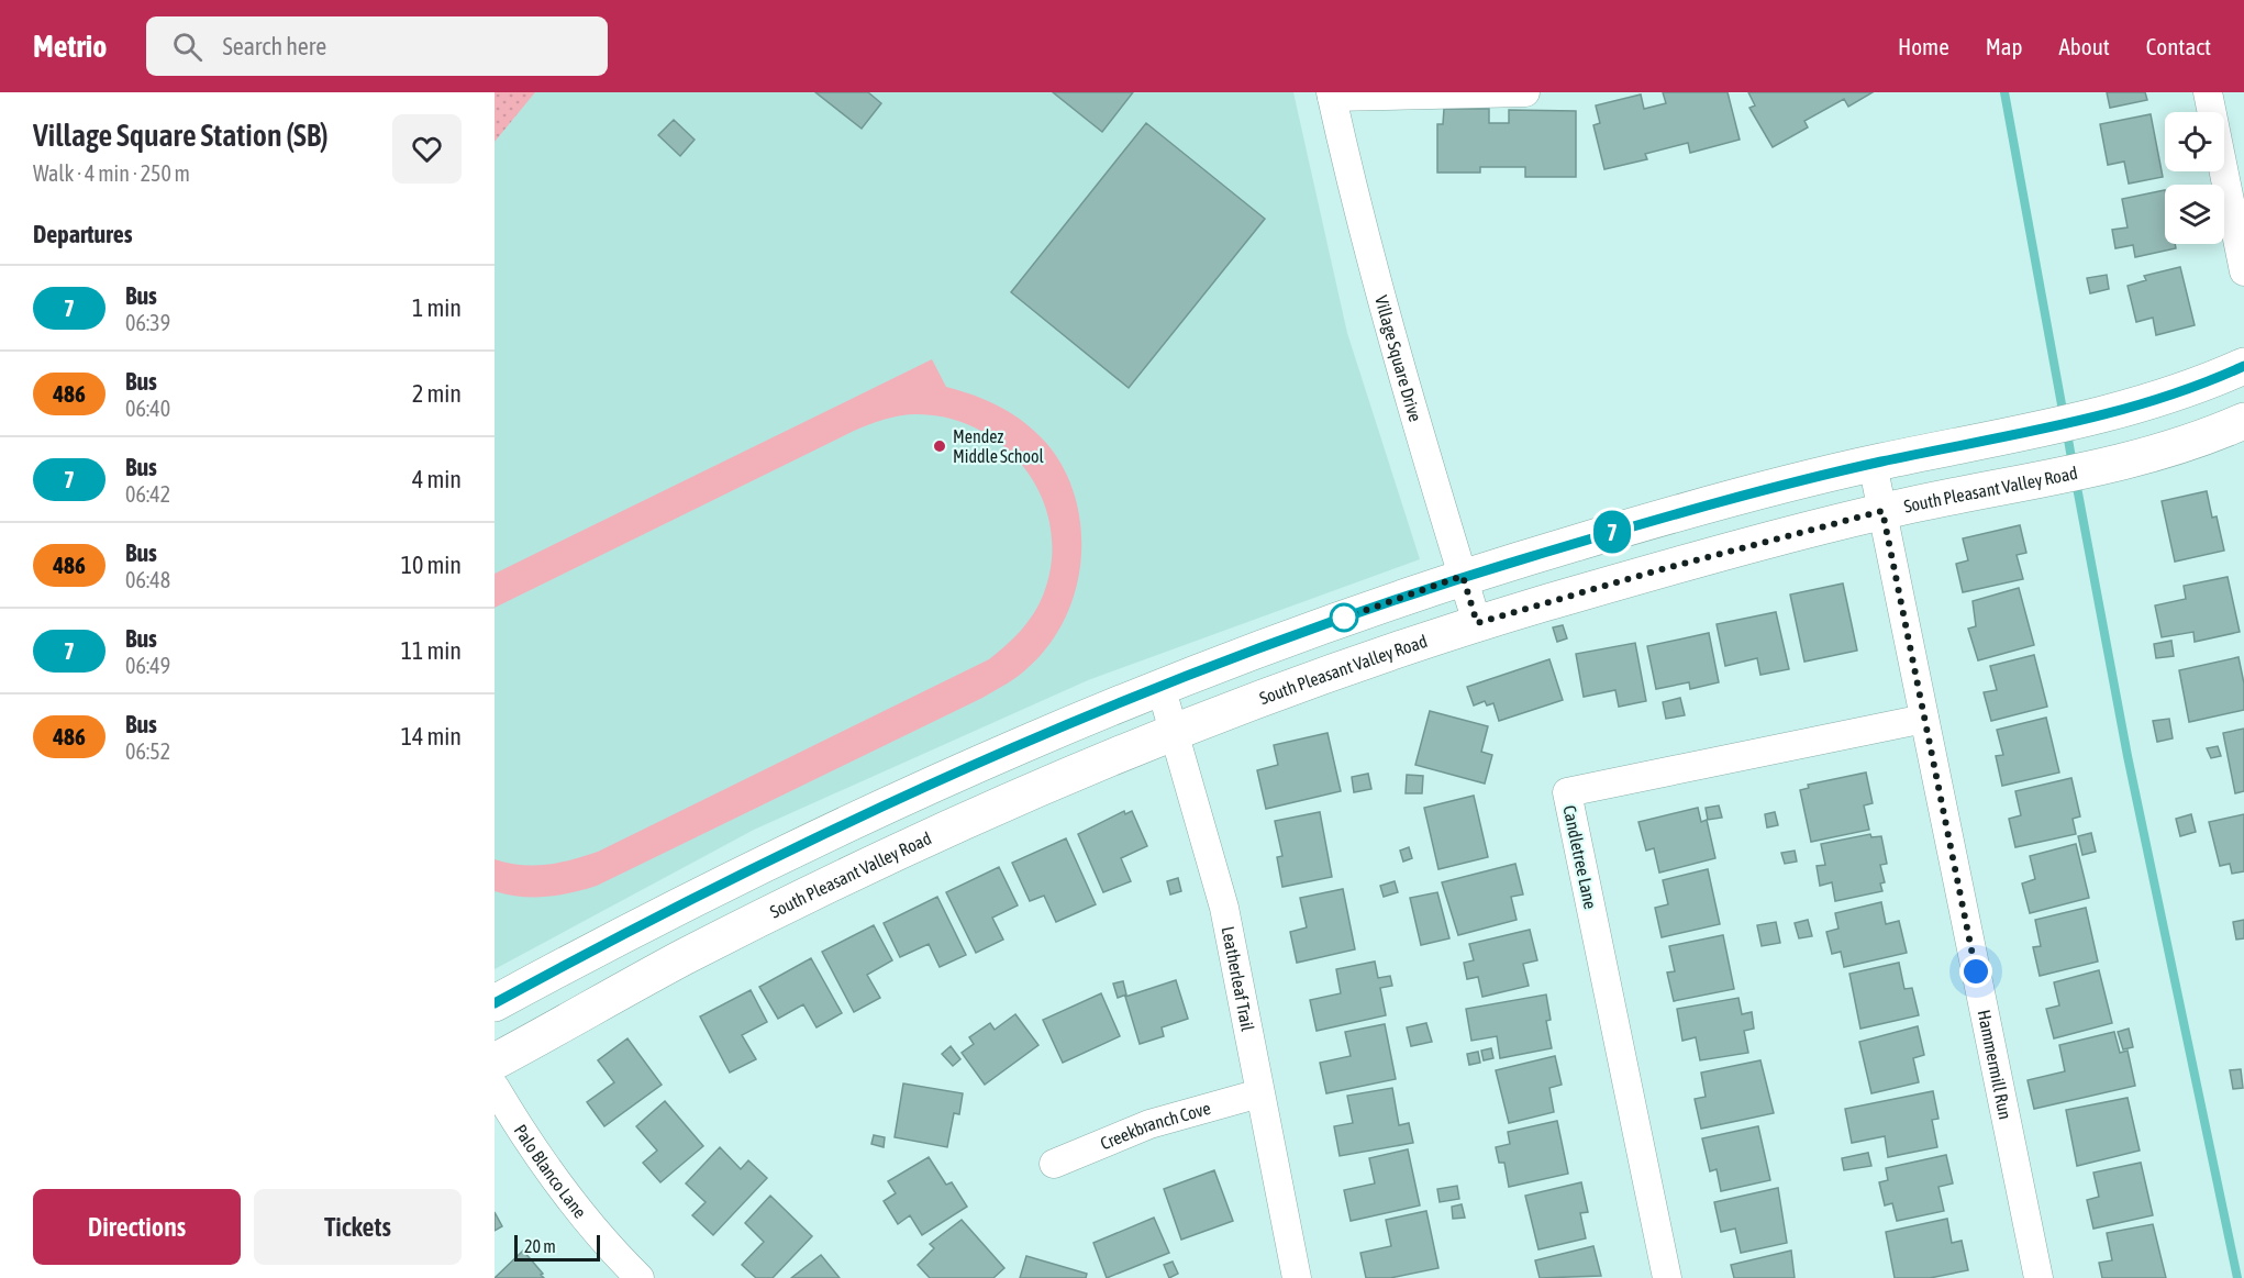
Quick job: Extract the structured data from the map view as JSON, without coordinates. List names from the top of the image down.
{
  "streets": {
    "main road": ["South Pleasant Valley Road"],
    "street": [
      "Village Square Drive",
      "Candletree Lane",
      "Leatherleaf Trail",
      "Hammermill Run",
      "Creekbranch Cove",
      "Palo Blanco Lane"
    ]
  },
  "crossings": [
    ["Village Square Drive", "South Pleasant Valley Road"],
    ["South Pleasant Valley Road", "Leatherleaf Trail"],
    ["South Pleasant Valley Road", "Hammermill Run"],
    ["Candletree Lane", "Hammermill Run"],
    ["Leatherleaf Trail", "Creekbranch Cove"]
  ],
  "places": ["Mendez Middle School"],
  "lines": ["bus line 7"],
  "scale_bar": "20 m",
  "page": {
    "header": "Metrio",
    "search": "Search here",
    "nav": [
      "Home",
      "Map",
      "About",
      "Contact"
    ],
    "heading": [
      ["Village Square Station (SB)", "Walk · 4 min · 250 m"],
      "Departures"
    ],
    "on_map": "7",
    "list": [
      {
        "mark": "7",
        "name": "Bus",
        "note": "06:39",
        "value": "1 min"
      },
      {
        "mark": "486",
        "name": "Bus",
        "note": "06:40",
        "value": "2 min"
      },
      {
        "mark": "7",
        "name": "Bus",
        "note": "06:42",
        "value": "4 min"
      },
      {
        "mark": "486",
        "name": "Bus",
        "note": "06:48",
        "value": "10 min"
      },
      {
        "mark": "7",
        "name": "Bus",
        "note": "06:49",
        "value": "11 min"
      },
      {
        "mark": "486",
        "name": "Bus",
        "note": "06:52",
        "value": "14 min"
      }
    ],
    "buttons": ["Directions", "Tickets"],
    "scale": "20 m"
  }
}
